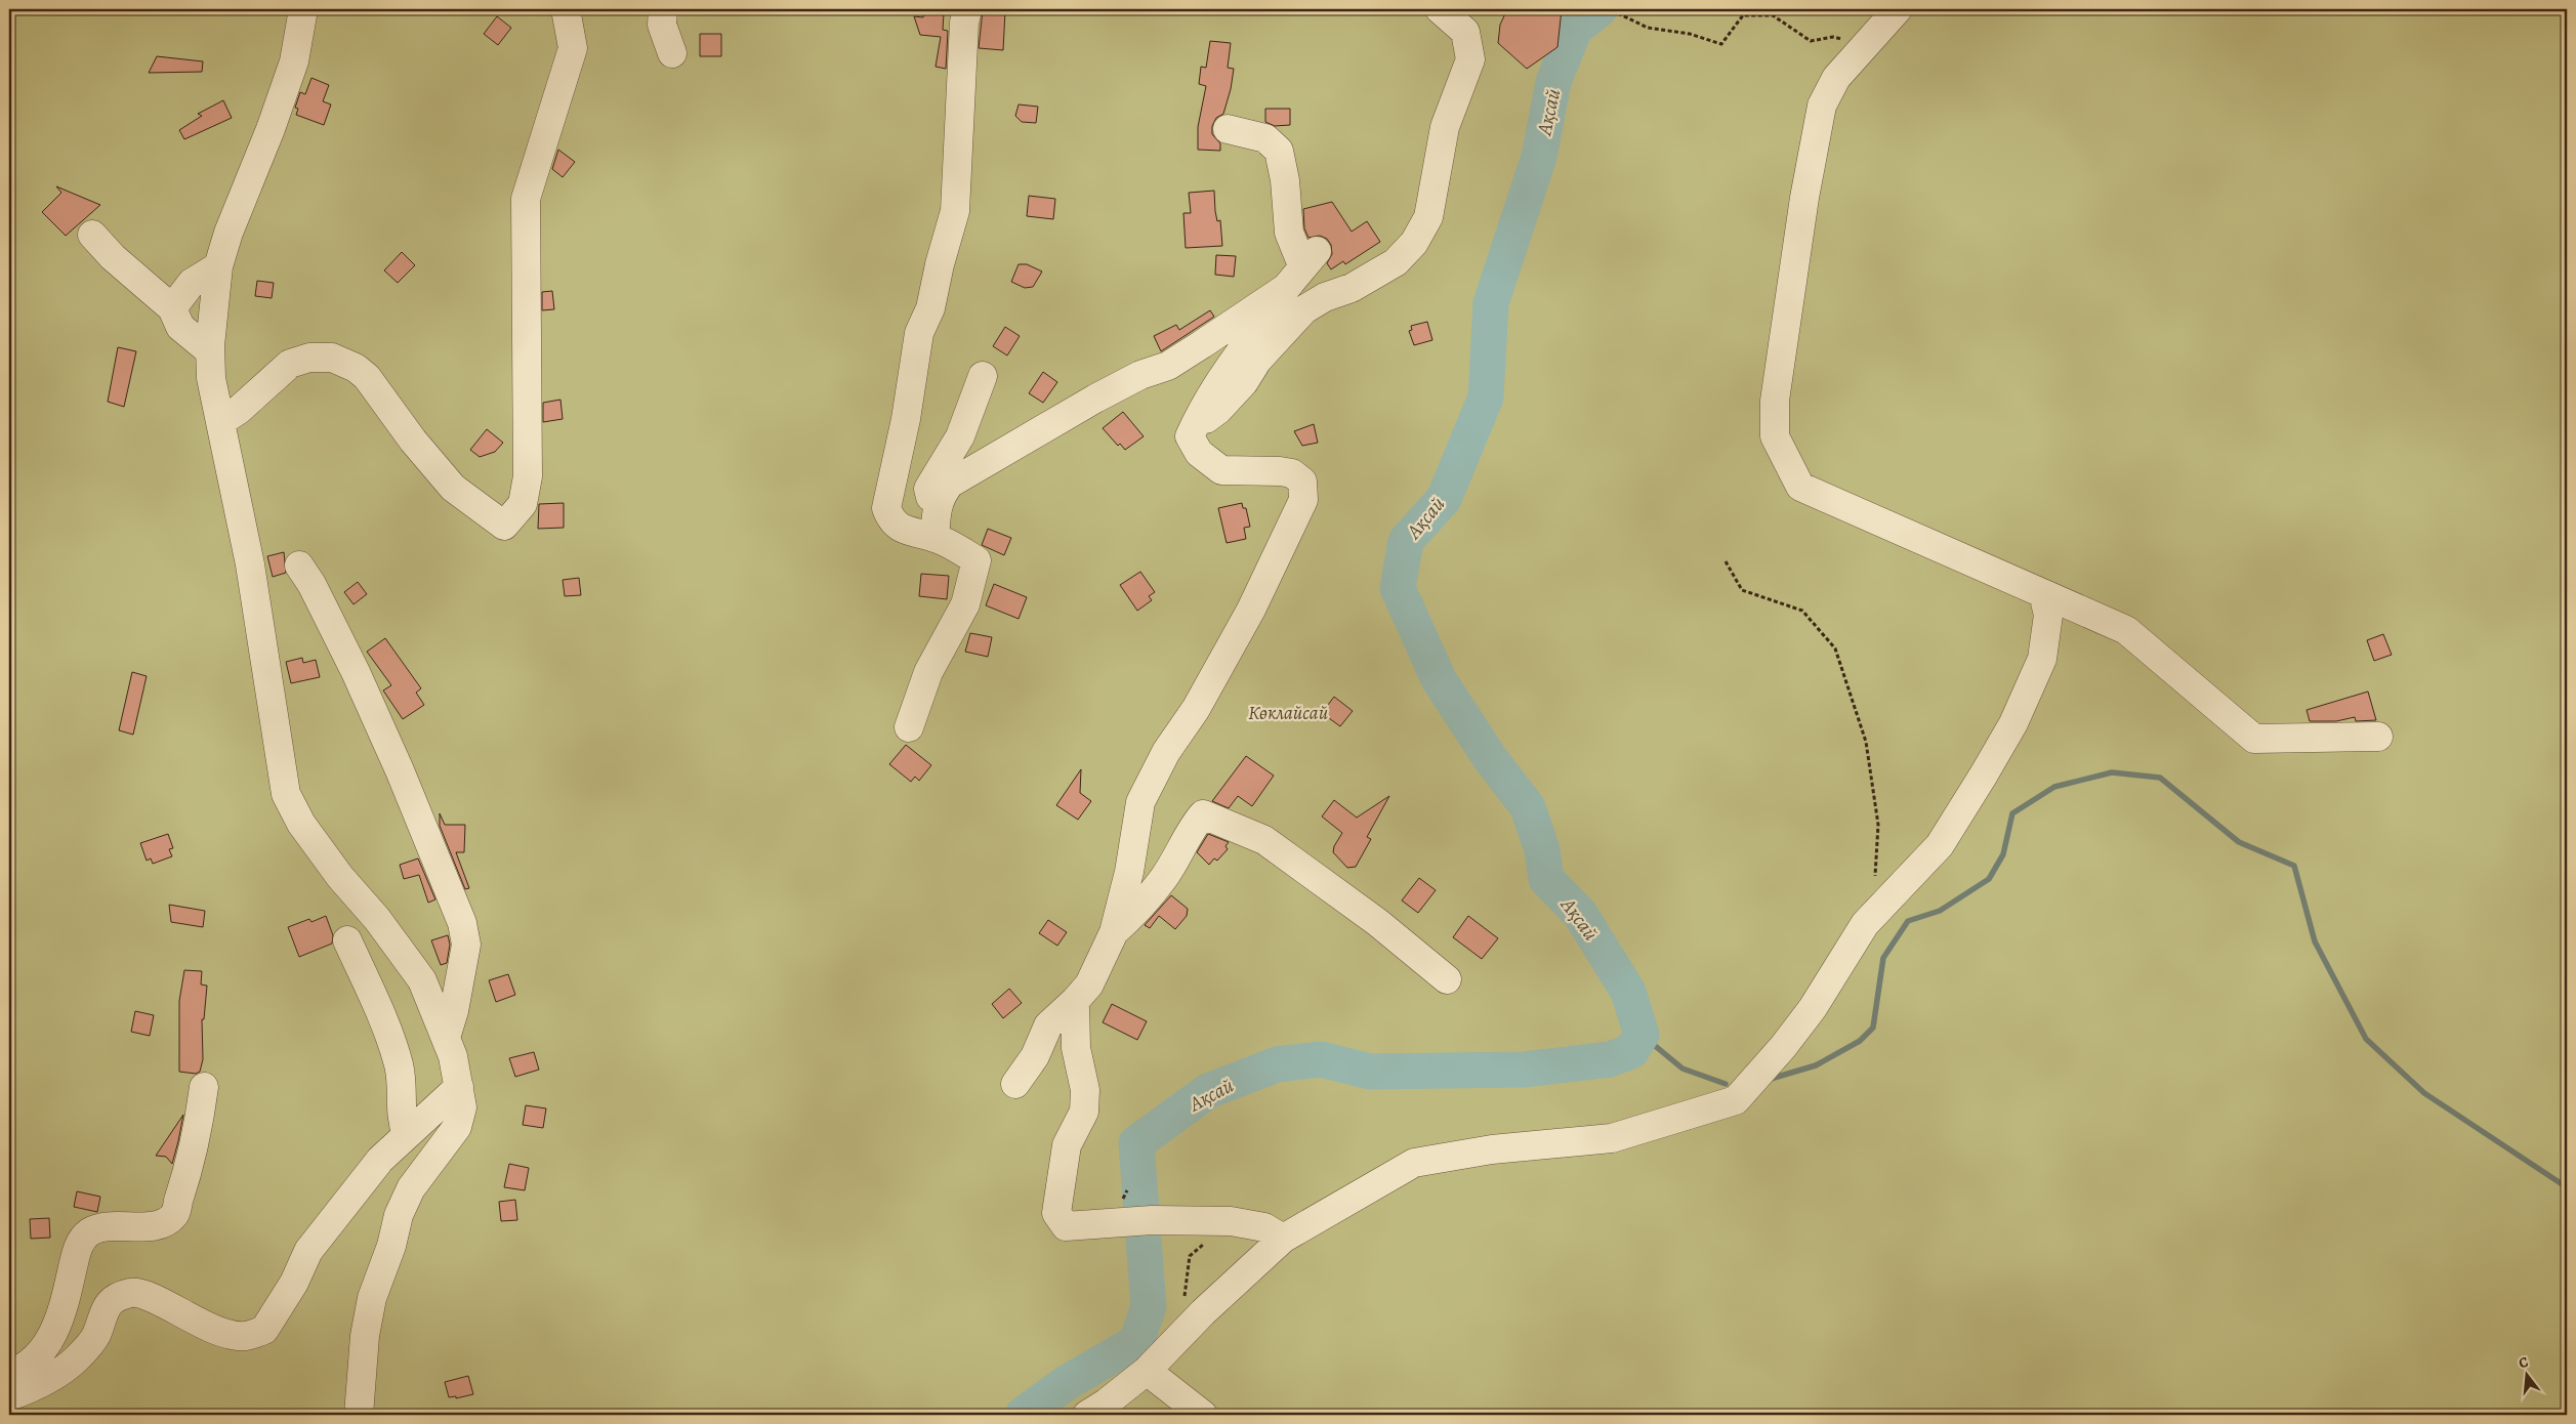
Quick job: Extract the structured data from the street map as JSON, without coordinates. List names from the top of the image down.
{
  "water": ["Ақсай"],
  "parks": ["Көклайсай"],
  "north": "top"
}
